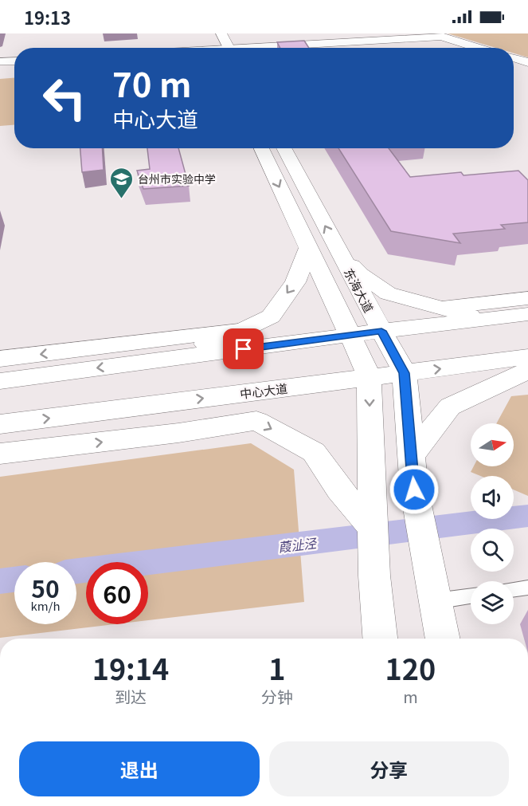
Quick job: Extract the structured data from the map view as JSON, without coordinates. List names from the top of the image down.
{
  "streets": {
    "main road": ["东海大道", "中心大道"]
  },
  "crossings": [
    ["东海大道", "中心大道"]
  ],
  "water": ["葭沚泾"],
  "places": {
    "school or university": ["台州市实验中学"]
  },
  "north": "right",
  "page": {
    "status": "19:13",
    "turn": ["70 m", "中心大道"],
    "speed": "50 km/h",
    "limit": "60",
    "eta": [
      "19:14",
      "到达",
      "1",
      "分钟",
      "120",
      "m"
    ],
    "buttons": ["退出", "分享"]
  }
}
